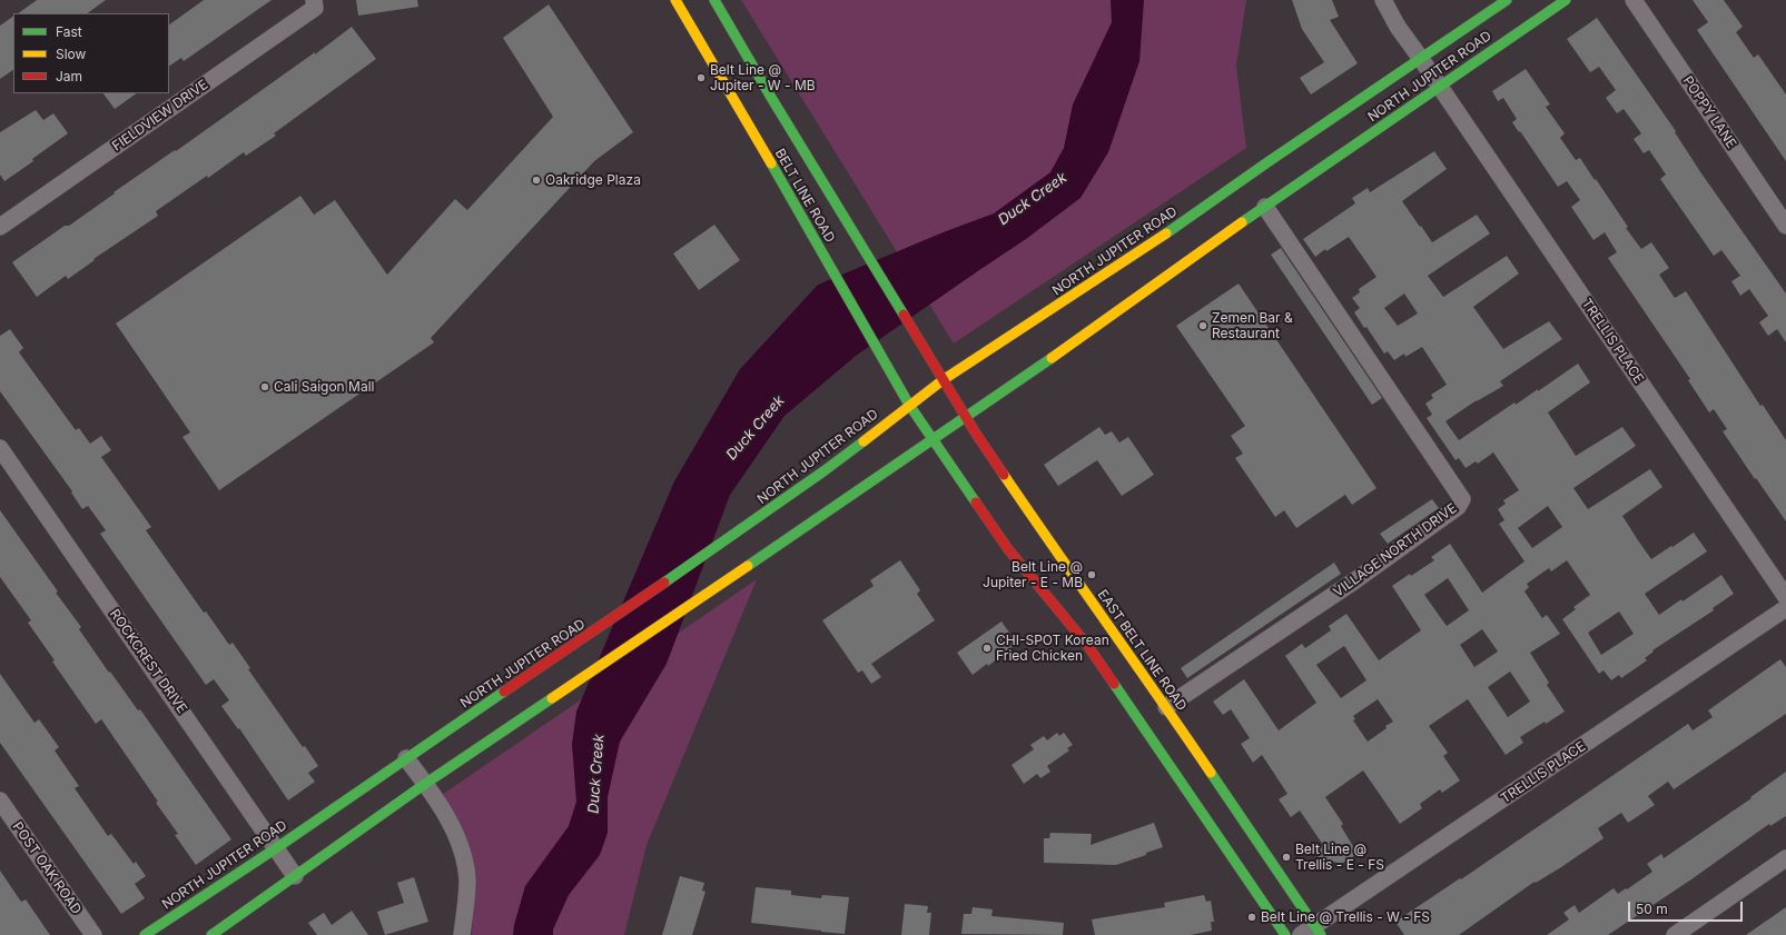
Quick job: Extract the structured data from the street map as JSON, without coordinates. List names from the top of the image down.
{
  "streets": {
    "main road": ["NORTH JUPITER ROAD", "BELT LINE ROAD", "EAST BELT LINE ROAD"],
    "street": [
      "POPPY LANE",
      "FIELDVIEW DRIVE",
      "TRELLIS PLACE",
      "VILLAGE NORTH DRIVE",
      "ROCKCREST DRIVE",
      "POST OAK ROAD"
    ]
  },
  "crossings": [
    ["NORTH JUPITER ROAD", "BELT LINE ROAD"],
    ["NORTH JUPITER ROAD", "TRELLIS PLACE"],
    ["NORTH JUPITER ROAD", "VILLAGE NORTH DRIVE"],
    ["NORTH JUPITER ROAD", "EAST BELT LINE ROAD"],
    ["NORTH JUPITER ROAD", "ROCKCREST DRIVE"],
    ["BELT LINE ROAD", "EAST BELT LINE ROAD"],
    ["TRELLIS PLACE", "EAST BELT LINE ROAD"],
    ["VILLAGE NORTH DRIVE", "EAST BELT LINE ROAD"]
  ],
  "water": ["Duck Creek"],
  "places": [
    "Belt Line @ Jupiter - W - MB",
    "Oakridge Plaza",
    "Zemen Bar & Restaurant",
    "Cali Saigon Mall",
    "Belt Line @ Jupiter - E - MB",
    "CHI-SPOT Korean Fried Chicken",
    "Belt Line @ Trellis - E - FS",
    "Belt Line @ Trellis - W - FS"
  ],
  "legend": ["Fast", "Slow", "Jam"],
  "scale_bar": "50 m"
}
